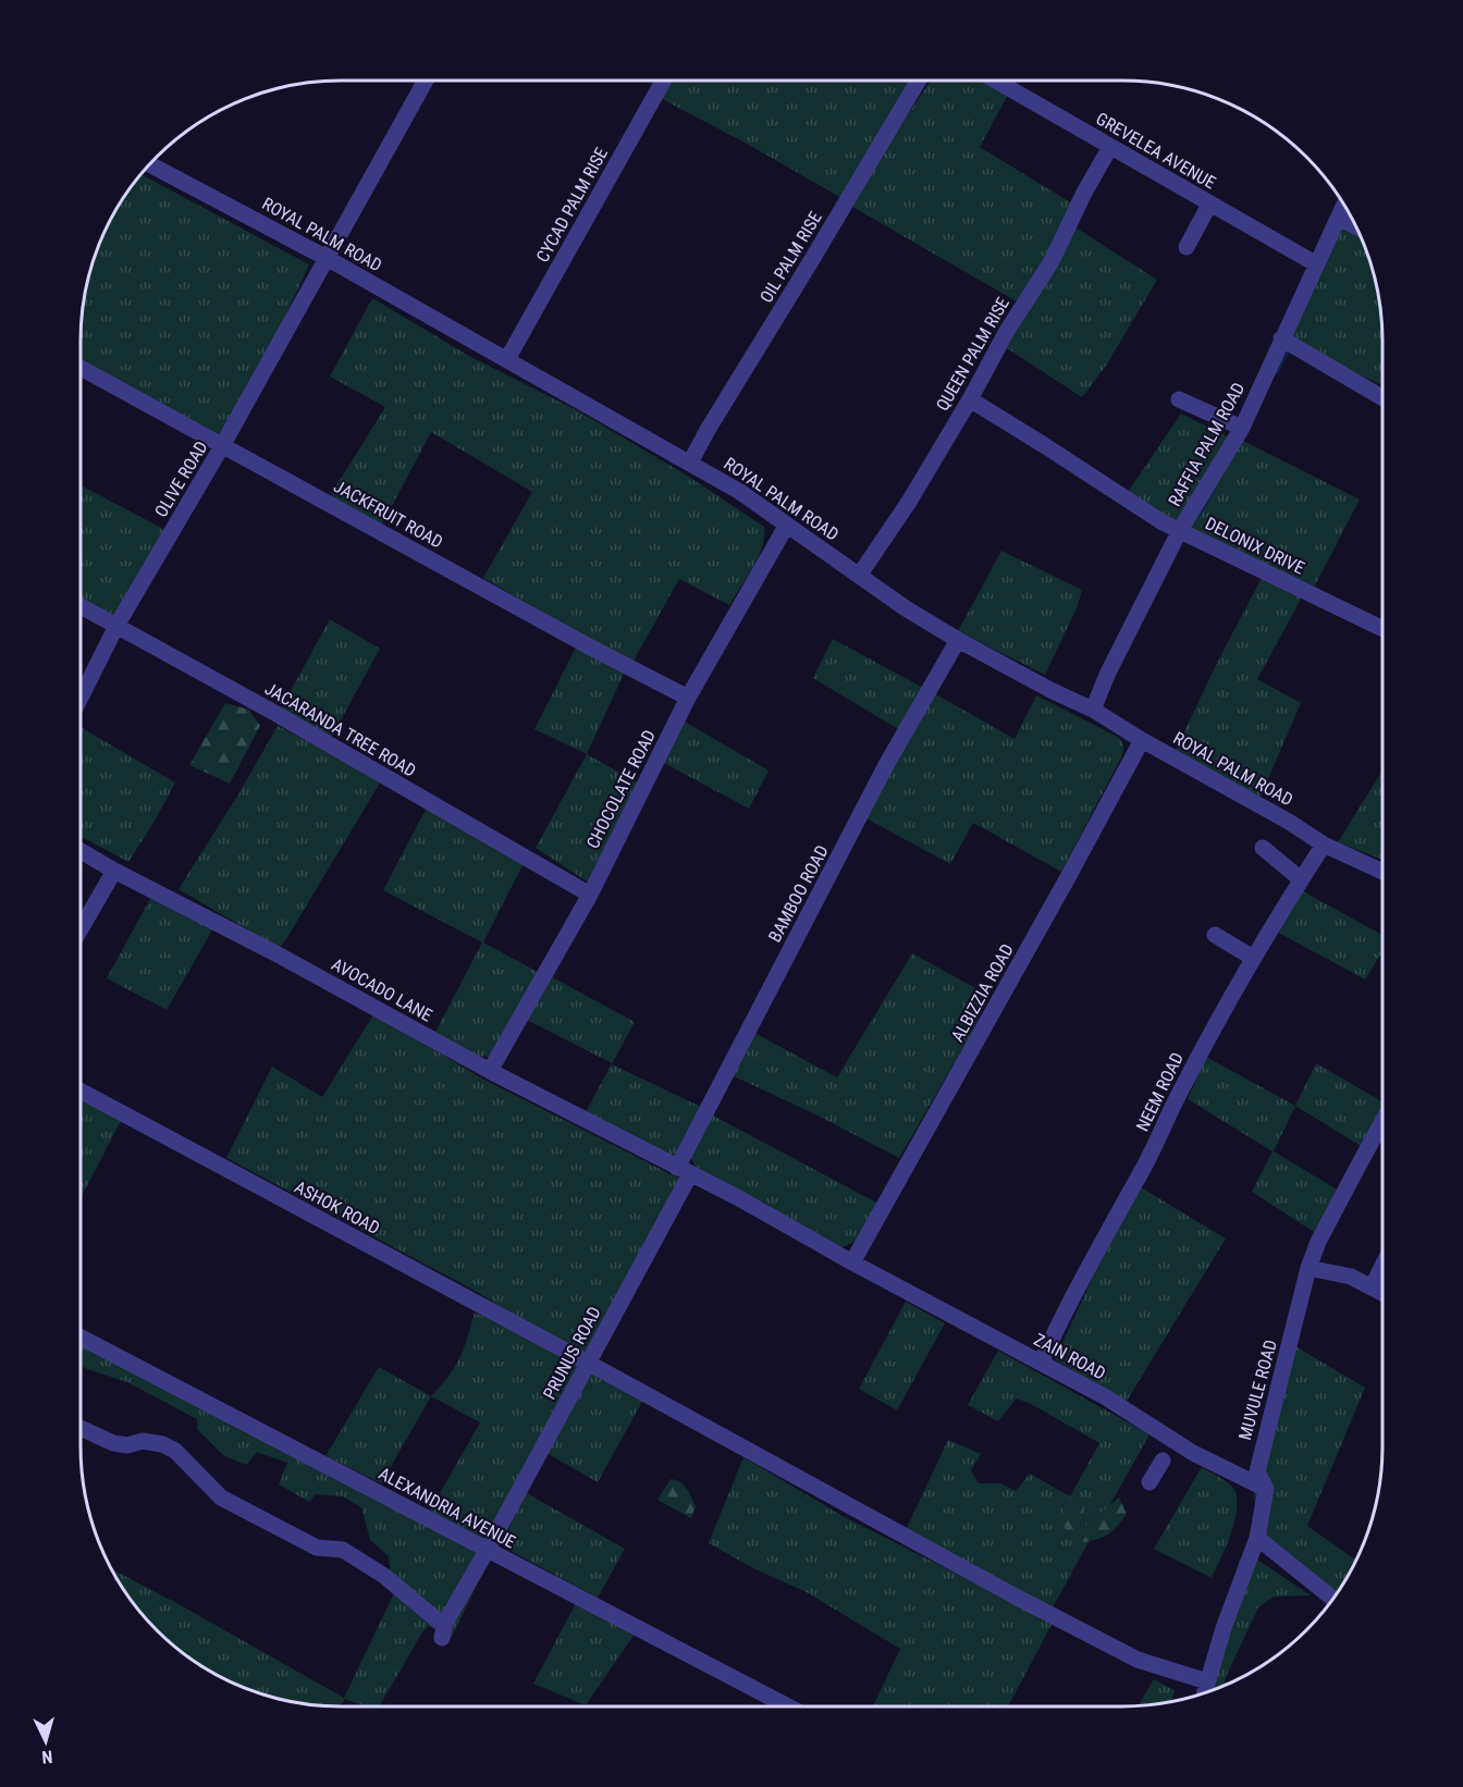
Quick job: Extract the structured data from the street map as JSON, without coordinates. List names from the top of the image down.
{
  "streets": {
    "street": [
      "GREVELEA AVENUE",
      "CYCAD PALM RISE",
      "ROYAL PALM ROAD",
      "OIL PALM RISE",
      "QUEEN PALM RISE",
      "RAFFIA PALM ROAD",
      "OLIVE ROAD",
      "JACKFRUIT ROAD",
      "DELONIX DRIVE",
      "JACARANDA TREE ROAD",
      "CHOCOLATE ROAD",
      "BAMBOO ROAD",
      "AVOCADO LANE",
      "ALBIZZIA ROAD",
      "NEEM ROAD",
      "ASHOK ROAD",
      "PRUNUS ROAD",
      "ZAIN ROAD",
      "MUVULE ROAD",
      "ALEXANDRIA AVENUE"
    ]
  },
  "crossings": [
    ["GREVELEA AVENUE", "QUEEN PALM RISE"],
    ["GREVELEA AVENUE", "RAFFIA PALM ROAD"],
    ["CYCAD PALM RISE", "ROYAL PALM ROAD"],
    ["ROYAL PALM ROAD", "OIL PALM RISE"],
    ["ROYAL PALM ROAD", "QUEEN PALM RISE"],
    ["ROYAL PALM ROAD", "RAFFIA PALM ROAD"],
    ["ROYAL PALM ROAD", "OLIVE ROAD"],
    ["ROYAL PALM ROAD", "CHOCOLATE ROAD"],
    ["ROYAL PALM ROAD", "BAMBOO ROAD"],
    ["ROYAL PALM ROAD", "ALBIZZIA ROAD"],
    ["ROYAL PALM ROAD", "NEEM ROAD"],
    ["QUEEN PALM RISE", "DELONIX DRIVE"],
    ["RAFFIA PALM ROAD", "DELONIX DRIVE"],
    ["OLIVE ROAD", "JACKFRUIT ROAD"],
    ["OLIVE ROAD", "JACARANDA TREE ROAD"],
    ["JACKFRUIT ROAD", "CHOCOLATE ROAD"],
    ["JACARANDA TREE ROAD", "CHOCOLATE ROAD"],
    ["CHOCOLATE ROAD", "AVOCADO LANE"],
    ["BAMBOO ROAD", "AVOCADO LANE"],
    ["BAMBOO ROAD", "PRUNUS ROAD"],
    ["BAMBOO ROAD", "ZAIN ROAD"],
    ["AVOCADO LANE", "PRUNUS ROAD"],
    ["AVOCADO LANE", "ZAIN ROAD"],
    ["ALBIZZIA ROAD", "ZAIN ROAD"],
    ["NEEM ROAD", "ZAIN ROAD"],
    ["ASHOK ROAD", "PRUNUS ROAD"],
    ["ASHOK ROAD", "MUVULE ROAD"],
    ["PRUNUS ROAD", "ZAIN ROAD"],
    ["PRUNUS ROAD", "ALEXANDRIA AVENUE"],
    ["ZAIN ROAD", "MUVULE ROAD"]
  ],
  "north": "bottom"
}
